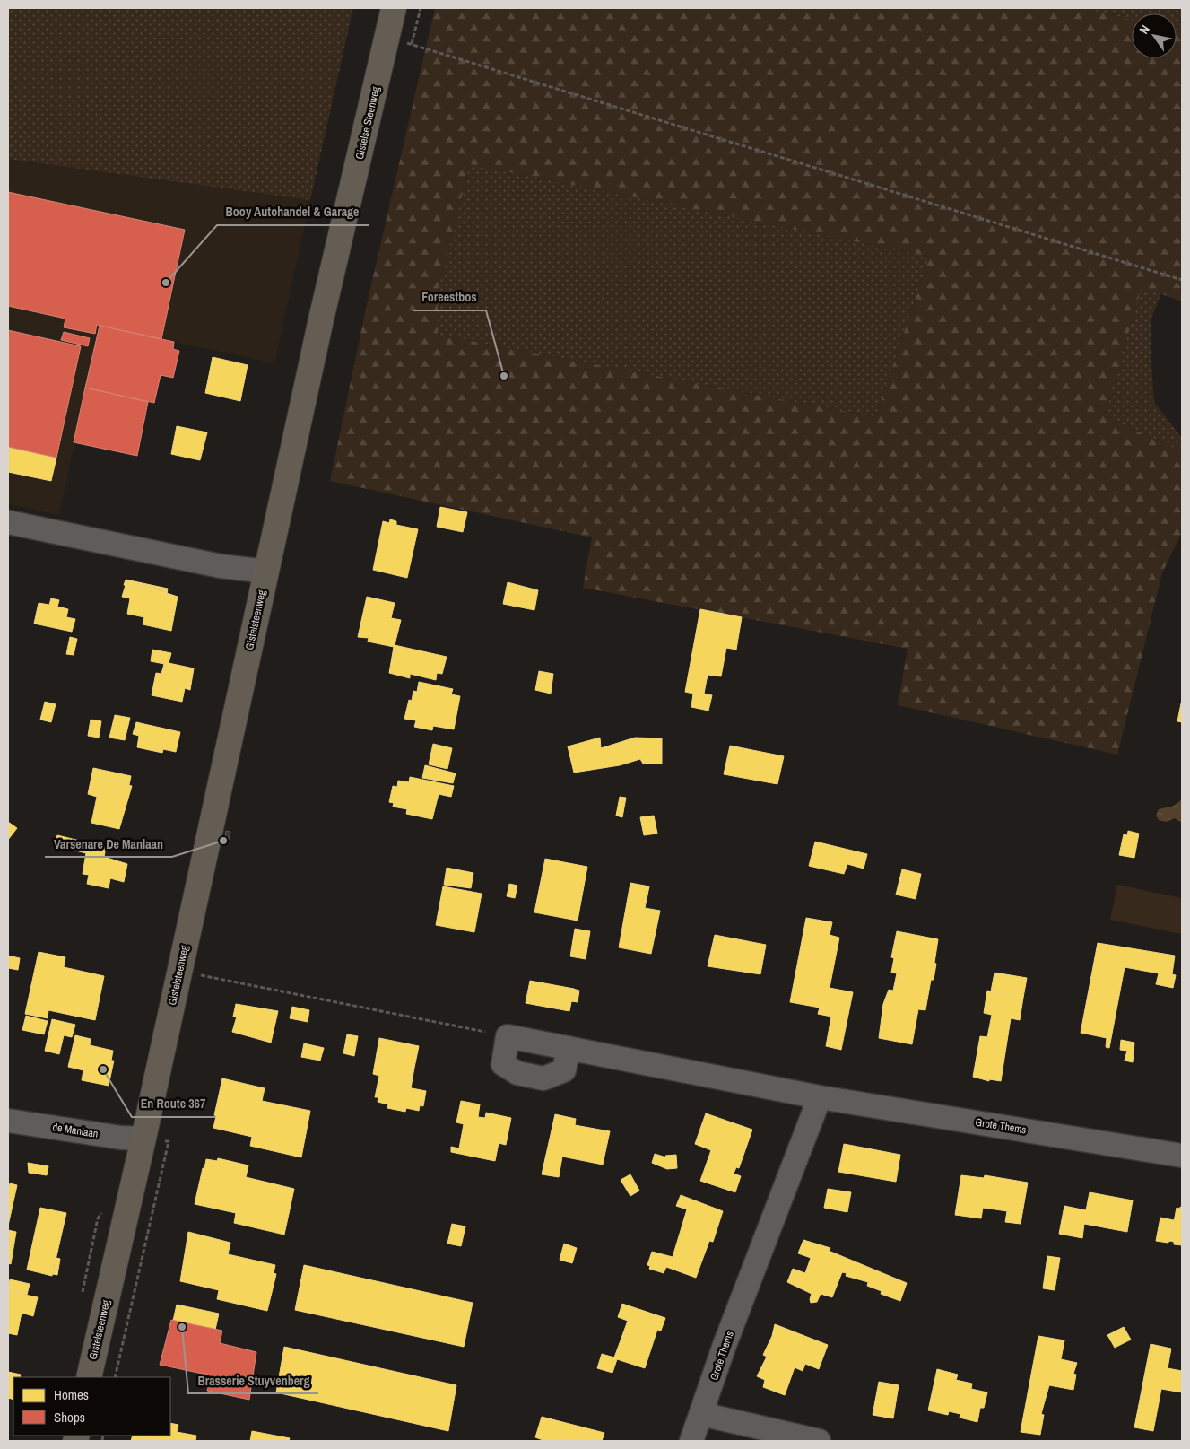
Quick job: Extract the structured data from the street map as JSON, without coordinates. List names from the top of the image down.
{
  "streets": {
    "main road": ["Gistelse Steenweg", "Gistelsteenweg"],
    "street": ["Grote Thems", "de Manlaan"]
  },
  "crossings": [
    ["Gistelse Steenweg", "Gistelsteenweg"],
    ["Gistelsteenweg", "de Manlaan"]
  ],
  "places": [
    "Booy Autohandel & Garage",
    "Foreestbos",
    "Varsenare De Manlaan",
    "En Route 367",
    "Brasserie Stuyvenberg"
  ],
  "legend": ["Homes", "Shops"],
  "north": "top left"
}
